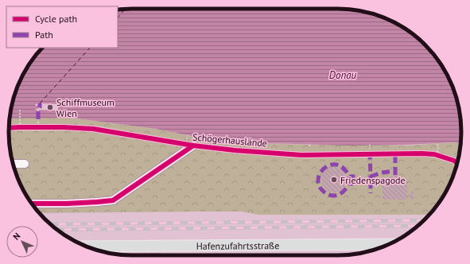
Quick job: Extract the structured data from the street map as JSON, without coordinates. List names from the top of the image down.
{
  "streets": {
    "main road": ["Hafenzufahrtsstraße"],
    "cycle path": ["Schögerhauslände"]
  },
  "water": ["Donau"],
  "places": ["Schiffmuseum Wien", "Friedenspagode"],
  "legend": ["Cycle path", "Path"],
  "north": "top left"
}
